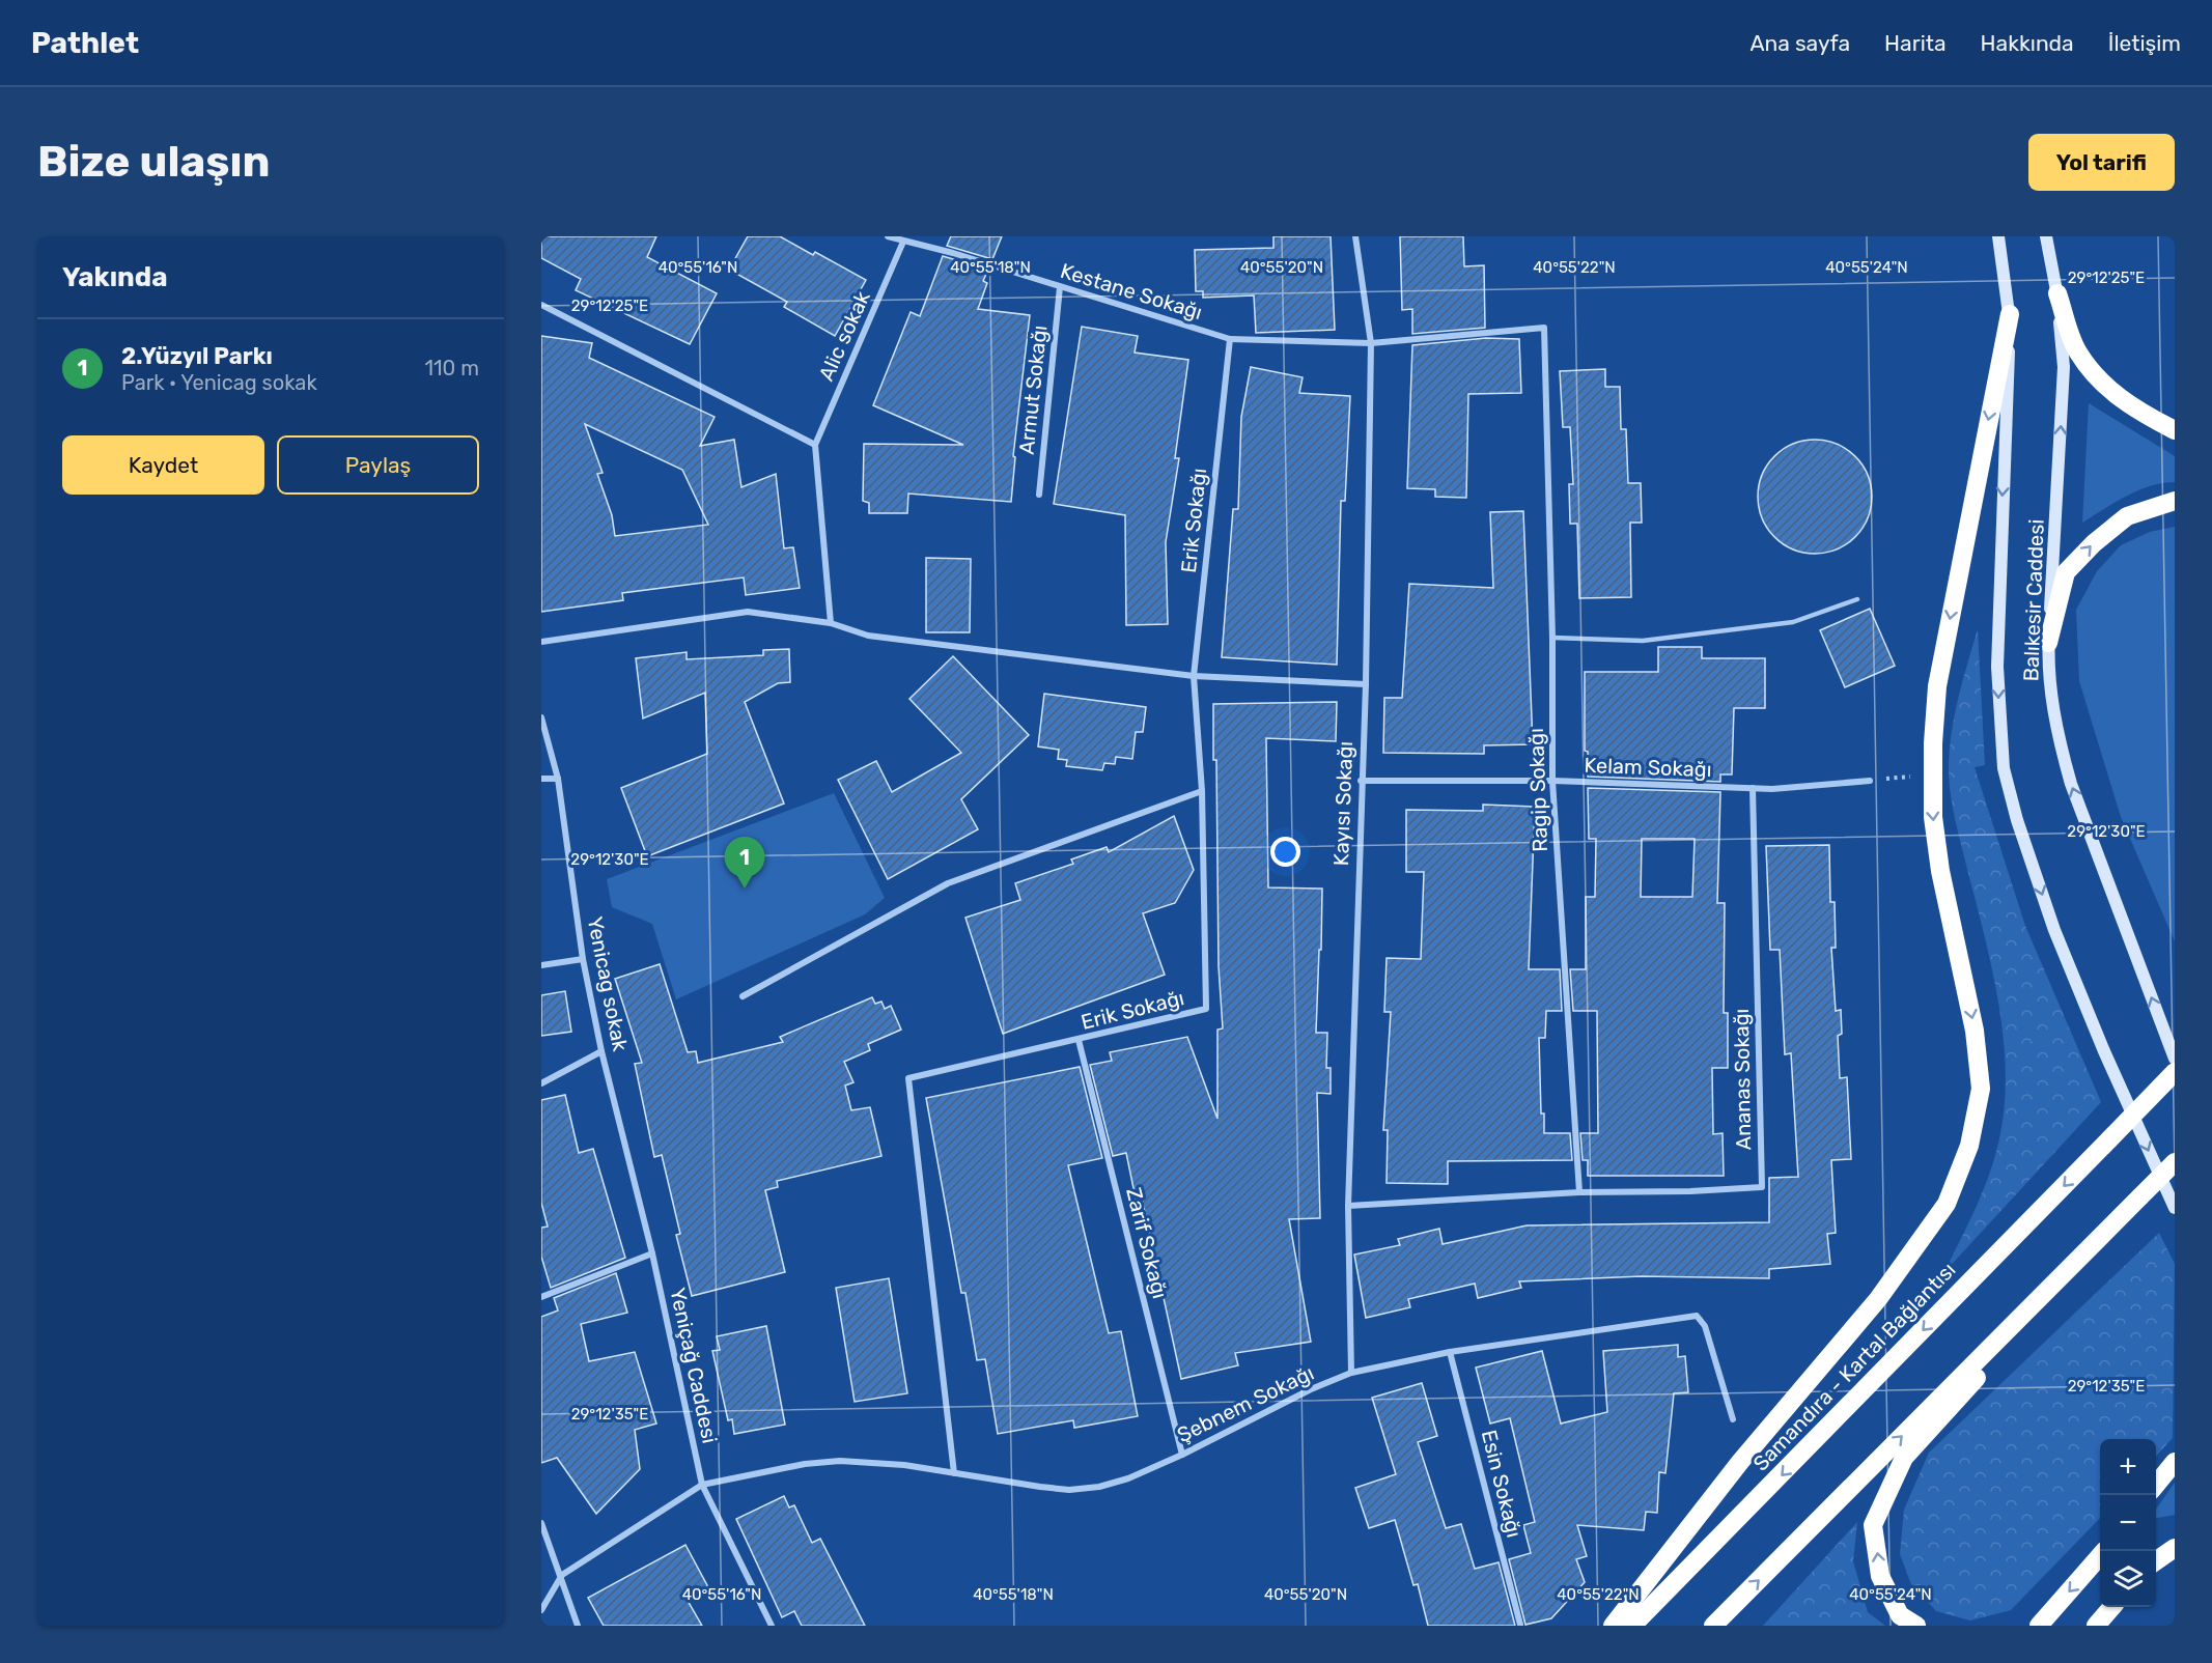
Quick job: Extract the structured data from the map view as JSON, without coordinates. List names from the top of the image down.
{
  "streets": {
    "highway": ["Samandıra - Kartal Bağlantısı"],
    "main road": ["Balıkesir Caddesi"],
    "street": [
      "Kestane Sokağı",
      "Alic sokak",
      "Armut Sokağı",
      "Erik Sokağı",
      "Kelam Sokağı",
      "Ragip Sokağı",
      "Kayısı Sokağı",
      "Yenicag sokak",
      "Ananas Sokağı",
      "Zarif Sokağı",
      "Yeniçağ Caddesi",
      "Şebnem Sokağı",
      "Esin Sokağı"
    ]
  },
  "crossings": [
    ["Kestane Sokağı", "Alic sokak"],
    ["Kestane Sokağı", "Armut Sokağı"],
    ["Kestane Sokağı", "Erik Sokağı"],
    ["Kestane Sokağı", "Ragip Sokağı"],
    ["Kestane Sokağı", "Kayısı Sokağı"],
    ["Erik Sokağı", "Zarif Sokağı"],
    ["Erik Sokağı", "Şebnem Sokağı"],
    ["Kelam Sokağı", "Ragip Sokağı"],
    ["Kelam Sokağı", "Kayısı Sokağı"],
    ["Kelam Sokağı", "Ananas Sokağı"],
    ["Ragip Sokağı", "Kayısı Sokağı"],
    ["Ragip Sokağı", "Ananas Sokağı"],
    ["Kayısı Sokağı", "Şebnem Sokağı"],
    ["Yenicag sokak", "Yeniçağ Caddesi"],
    ["Zarif Sokağı", "Şebnem Sokağı"],
    ["Yeniçağ Caddesi", "Şebnem Sokağı"],
    ["Şebnem Sokağı", "Esin Sokağı"]
  ],
  "page": {
    "header": "Pathlet",
    "nav": [
      "Ana sayfa",
      "Harita",
      "Hakkında",
      "İletişim"
    ],
    "buttons": [
      "Yol tarifi",
      ["Kaydet", "Paylaş"]
    ],
    "title": "Bize ulaşın",
    "heading": "Yakında",
    "list": [
      {
        "mark": "1",
        "name": "2.Yüzyıl Parkı",
        "note": "Park · Yenicag sokak",
        "value": "110 m"
      }
    ],
    "pins": "1",
    "map_buttons": ["+", "−"]
  },
  "coordinates": [
    "40°55'16\"N",
    "40°55'18\"N",
    "40°55'20\"N",
    "40°55'22\"N",
    "40°55'24\"N",
    "29°12'25\"E",
    "29°12'30\"E",
    "29°12'35\"E"
  ]
}
